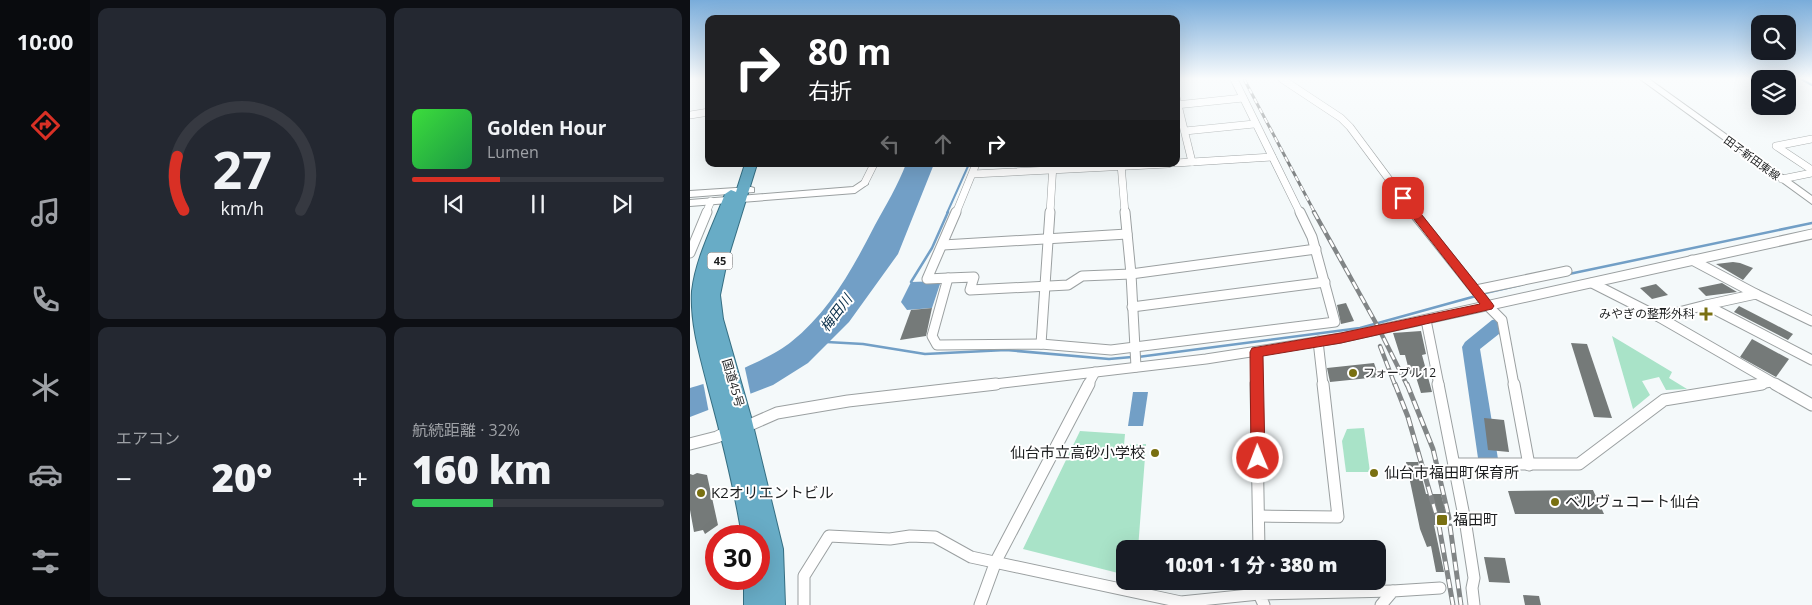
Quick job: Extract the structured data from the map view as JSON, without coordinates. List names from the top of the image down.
{
  "streets": {
    "highway": ["45", "国道45号"],
    "street": ["田子新田東線"]
  },
  "water": ["梅田川"],
  "places": {
    "health": ["みやぎの整形外科"],
    "other": [
      "フォーブル12",
      "仙台市立高砂小学校",
      "仙台市福田町保育所",
      "K2オリエントビル",
      "ベルヴュコート仙台"
    ],
    "transit": ["福田町"]
  },
  "page": {
    "tabs": "10:00",
    "turn": ["80 m", "右折"],
    "song": ["Golden Hour", "Lumen"],
    "tile": [
      "エアコン",
      ["航続距離 · 32%", "160 km"]
    ],
    "heat": ["−", "20°", "+"],
    "limit": "30",
    "trip": "10:01 · 1 分 · 380 m",
    "gauge": ["27", "km/h"]
  }
}
